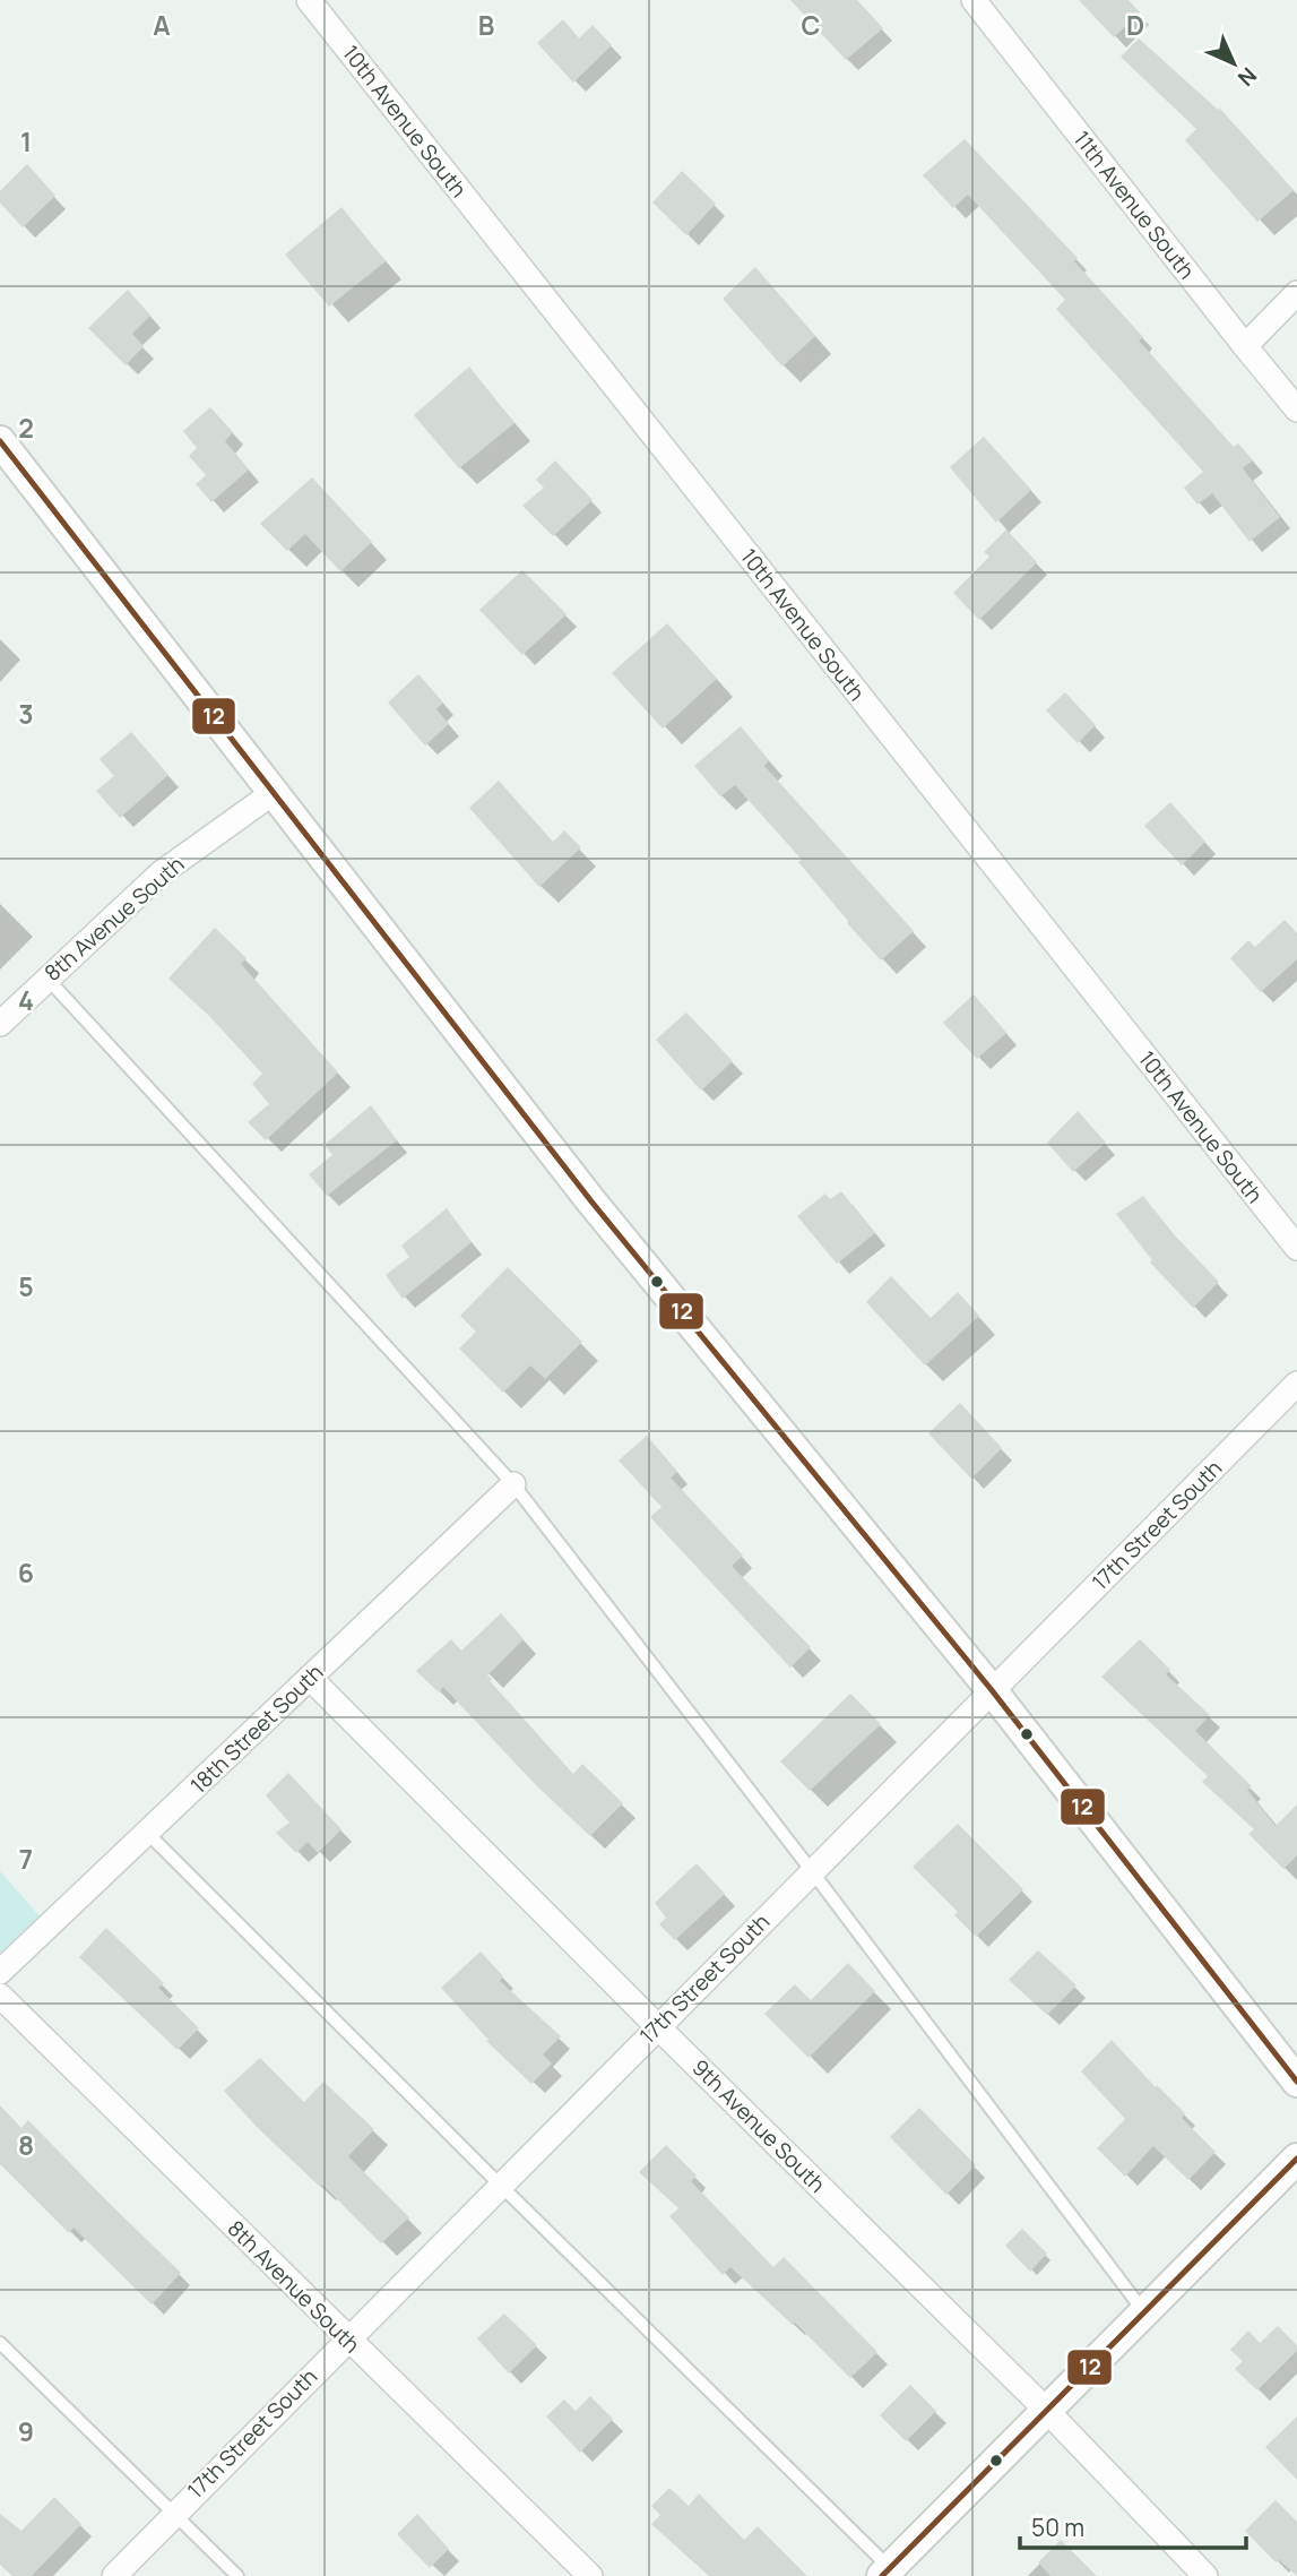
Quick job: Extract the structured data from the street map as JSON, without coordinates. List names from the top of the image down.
{
  "streets": {
    "street": [
      "10th Avenue South",
      "11th Avenue South",
      "8th Avenue South",
      "17th Street South",
      "18th Street South",
      "9th Avenue South"
    ]
  },
  "crossings": [
    ["8th Avenue South", "17th Street South"],
    ["17th Street South", "9th Avenue South"],
    ["18th Street South", "9th Avenue South"]
  ],
  "lines": ["transit line 12"],
  "scale_bar": "50 m",
  "north": "bottom right",
  "grid": {
    "columns": [
      "A",
      "B",
      "C",
      "D"
    ],
    "rows": [
      "1",
      "2",
      "3",
      "4",
      "5",
      "6",
      "7",
      "8",
      "9"
    ]
  }
}
